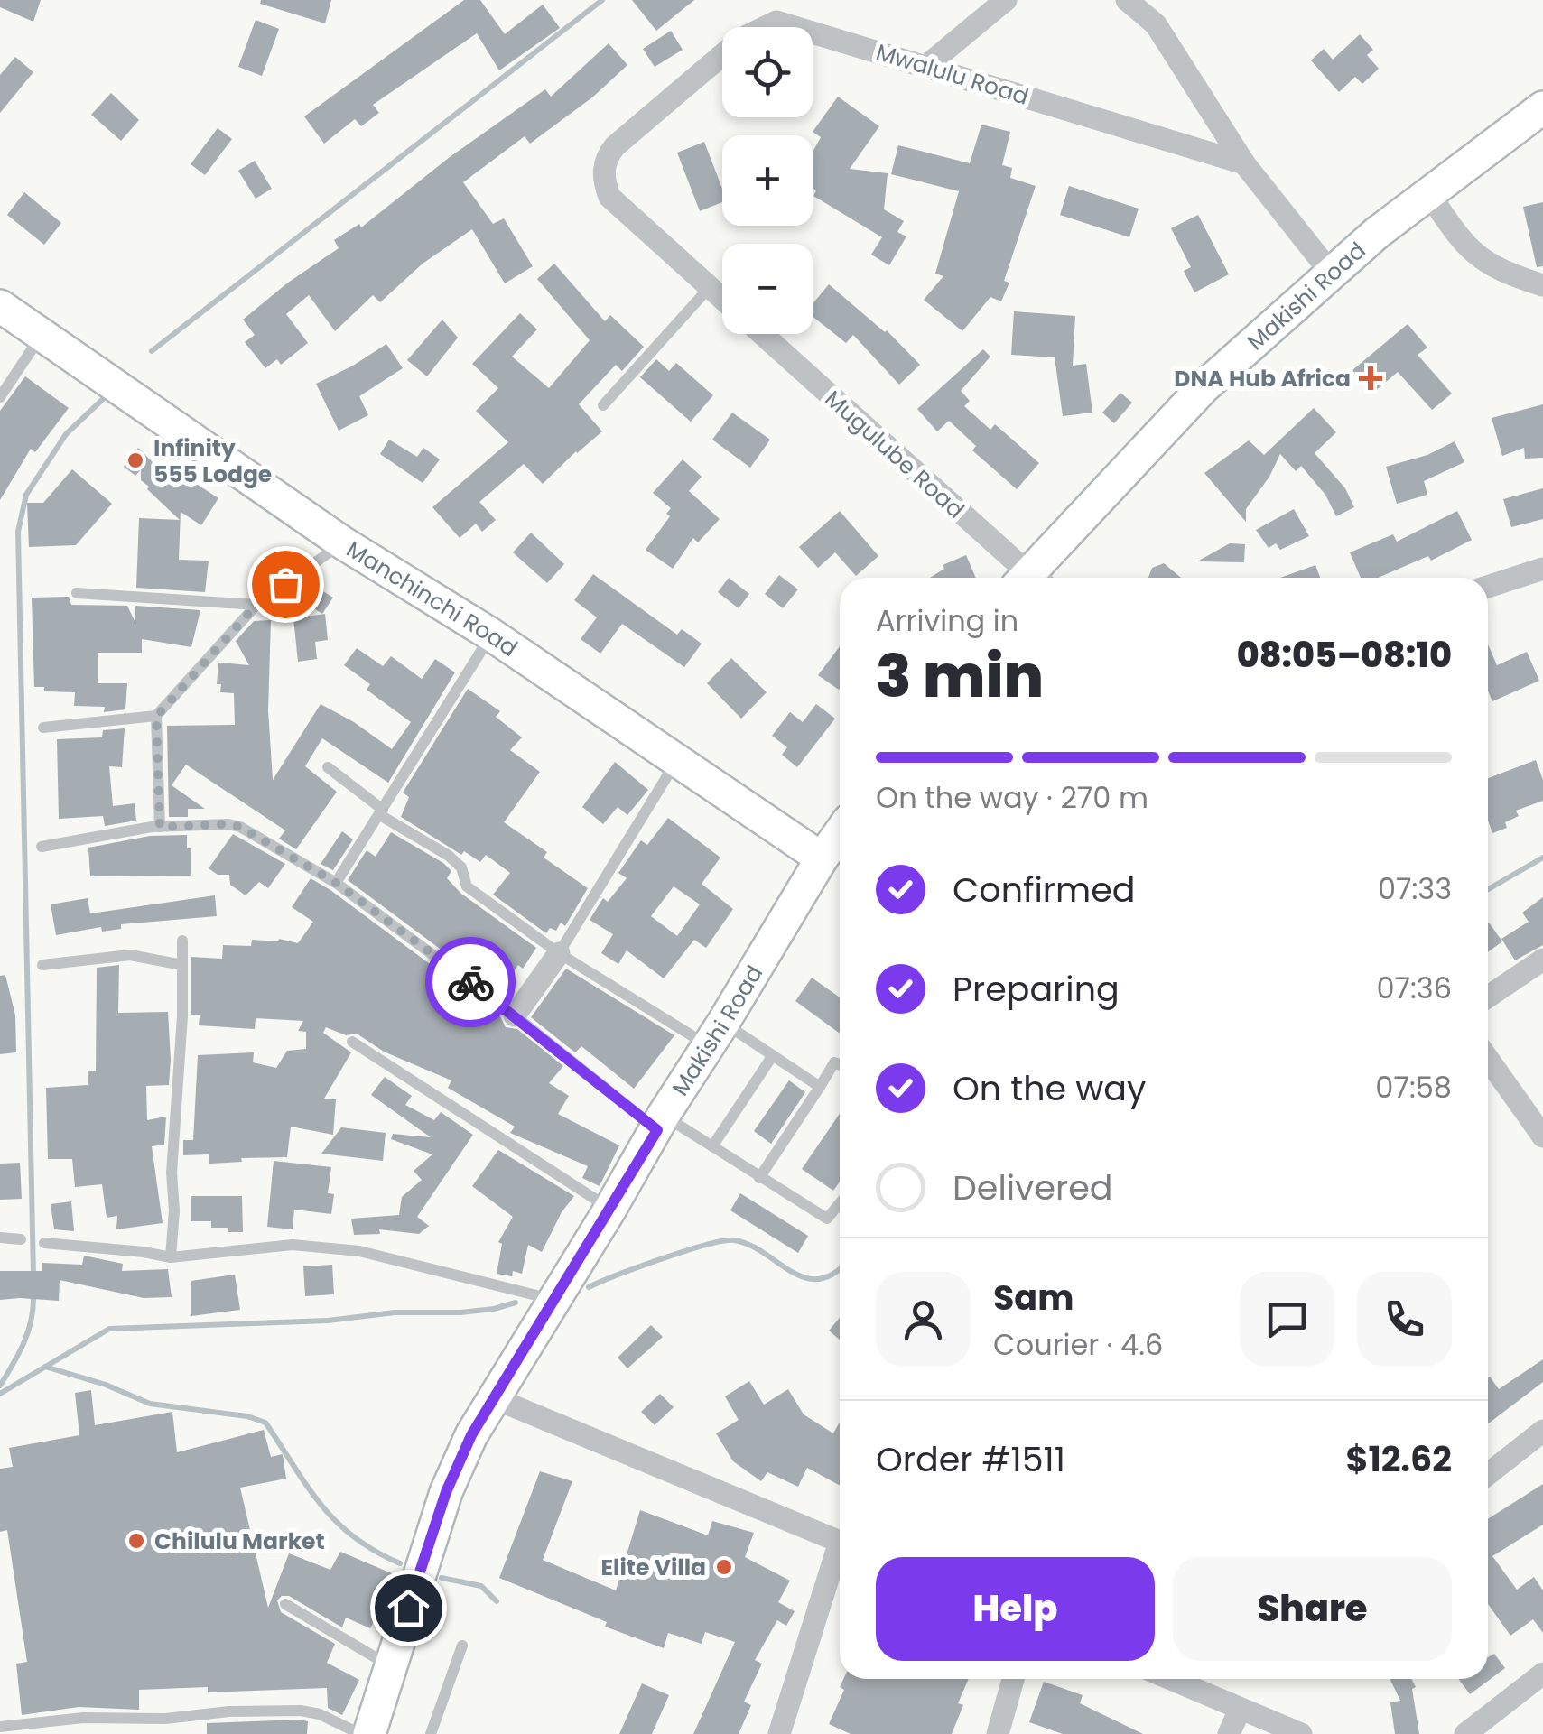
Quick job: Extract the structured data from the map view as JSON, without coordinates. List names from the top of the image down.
{
  "streets": {
    "main road": ["Makishi Road", "Manchinchi Road"],
    "street": ["Mwalulu Road", "Mugulube Road"]
  },
  "crossings": [
    ["Makishi Road", "Manchinchi Road"]
  ],
  "places": {
    "health": ["DNA Hub Africa"],
    "other": ["Infinity 555 Lodge", "Chilulu Market", "Elite Villa"]
  },
  "page": {
    "map_buttons": ["+", "−"],
    "heading": ["3 min", "Arriving in", "08:05–08:10"],
    "panel": [
      "Sam",
      "Courier · 4.6",
      "Order #1511",
      "$12.62"
    ],
    "bar": "On the way · 270 m",
    "list": [
      ["Confirmed", "07:33"],
      ["Preparing", "07:36"],
      ["On the way", "07:58"],
      "Delivered"
    ],
    "buttons": ["Help", "Share"]
  }
}
